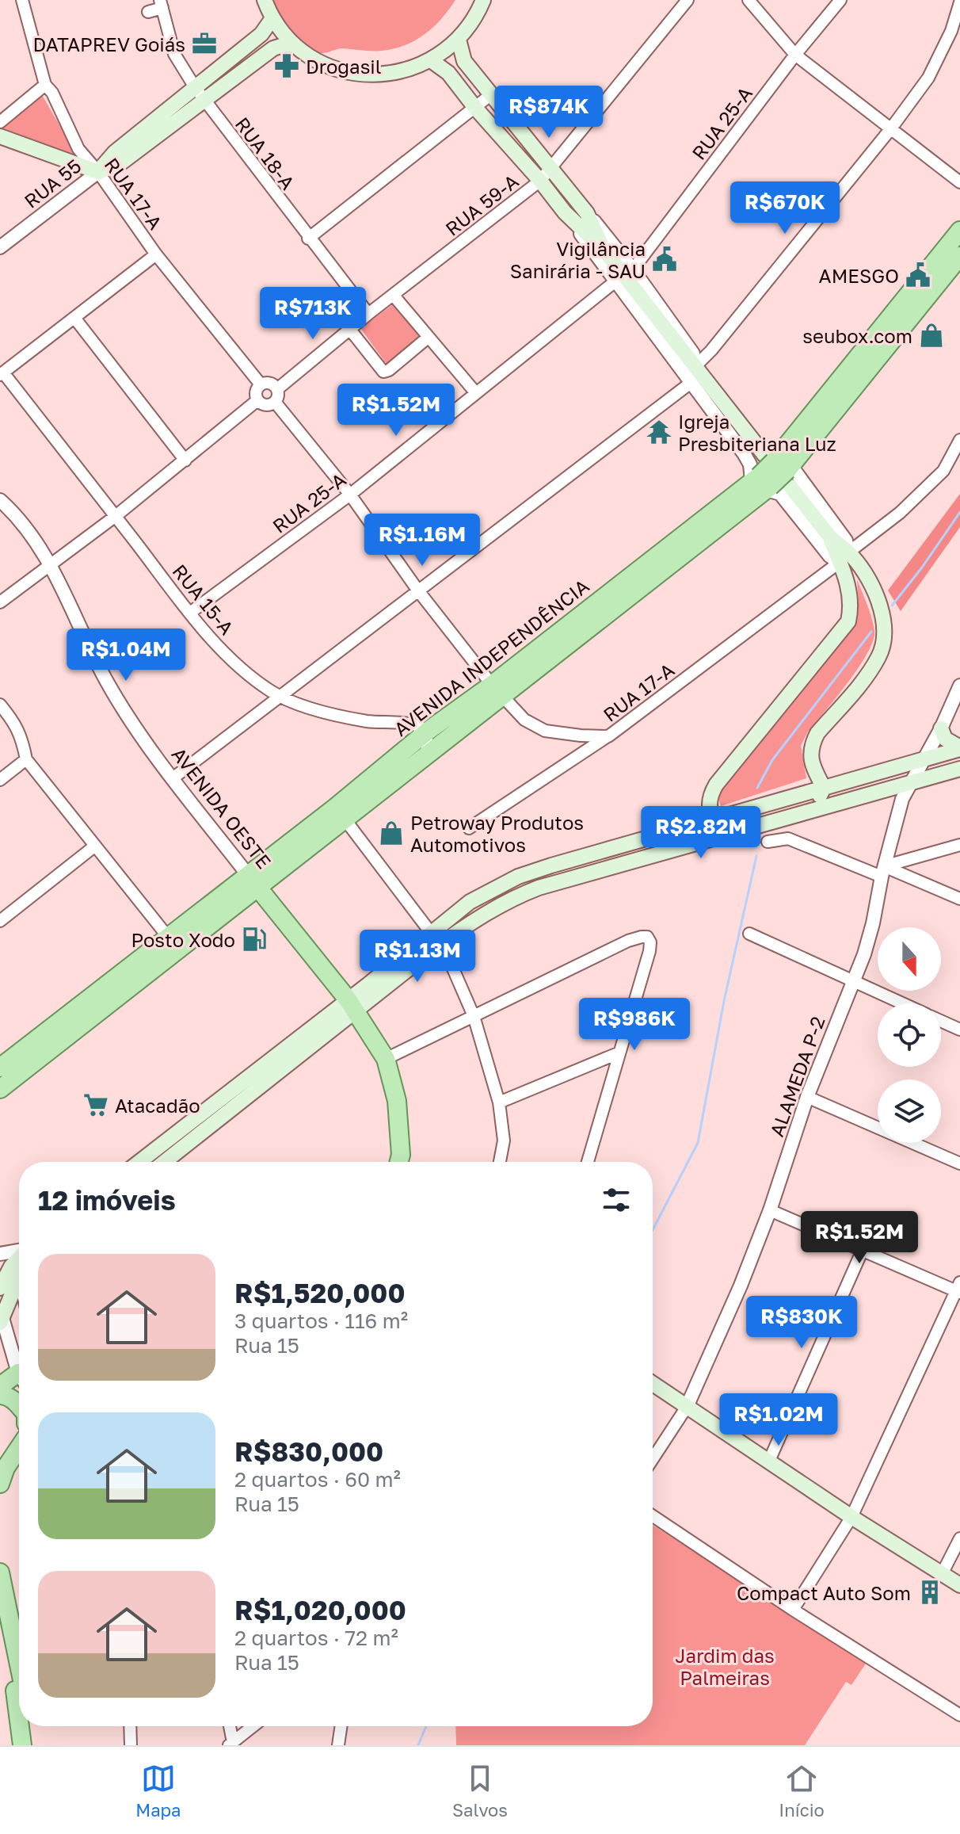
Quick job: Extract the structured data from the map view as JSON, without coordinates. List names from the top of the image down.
{
  "streets": {
    "main road": ["AVENIDA INDEPENDÊNCIA", "AVENIDA OESTE"],
    "street": [
      "RUA 25-A",
      "RUA 18-A",
      "RUA 55",
      "RUA 17-A",
      "RUA 59-A",
      "RUA 15-A",
      "ALAMEDA P-2"
    ]
  },
  "crossings": [
    ["RUA 25-A", "RUA 17-A"],
    ["RUA 25-A", "RUA 15-A"],
    ["RUA 18-A", "RUA 59-A"],
    ["RUA 55", "RUA 17-A"],
    ["RUA 17-A", "RUA 59-A"],
    ["RUA 17-A", "AVENIDA INDEPENDÊNCIA"],
    ["RUA 15-A", "AVENIDA INDEPENDÊNCIA"],
    ["AVENIDA INDEPENDÊNCIA", "AVENIDA OESTE"]
  ],
  "parks": ["Jardim das Palmeiras"],
  "places": {
    "office": ["DATAPREV Goiás"],
    "pharmacy": ["Drogasil"],
    "public building": ["Vigilância Sanirária - SAU", "AMESGO"],
    "shop": ["seubox.com", "Petroway Produtos Automotivos"],
    "temple": ["Igreja Presbiteriana Luz"],
    "fuel station": ["Posto Xodo"],
    "supermarket": ["Atacadão"],
    "building": ["Compact Auto Som"]
  },
  "north": "bottom",
  "page": {
    "price": [
      "R$874K",
      "R$670K",
      "R$713K",
      "R$1.52M",
      "R$1.16M",
      "R$1.04M",
      "R$2.82M",
      "R$1.13M",
      "R$986K",
      "R$1.52M",
      "R$830K",
      "R$1.02M"
    ],
    "heading": "12 imóveis",
    "list": [
      {
        "name": "R$1,520,000",
        "note": "3 quartos · 116 m² · Rua 15"
      },
      {
        "name": "R$830,000",
        "note": "2 quartos · 60 m² · Rua 15"
      },
      {
        "name": "R$1,020,000",
        "note": "2 quartos · 72 m² · Rua 15"
      }
    ],
    "tabs": ["Mapa", "Salvos", "Início"]
  }
}
